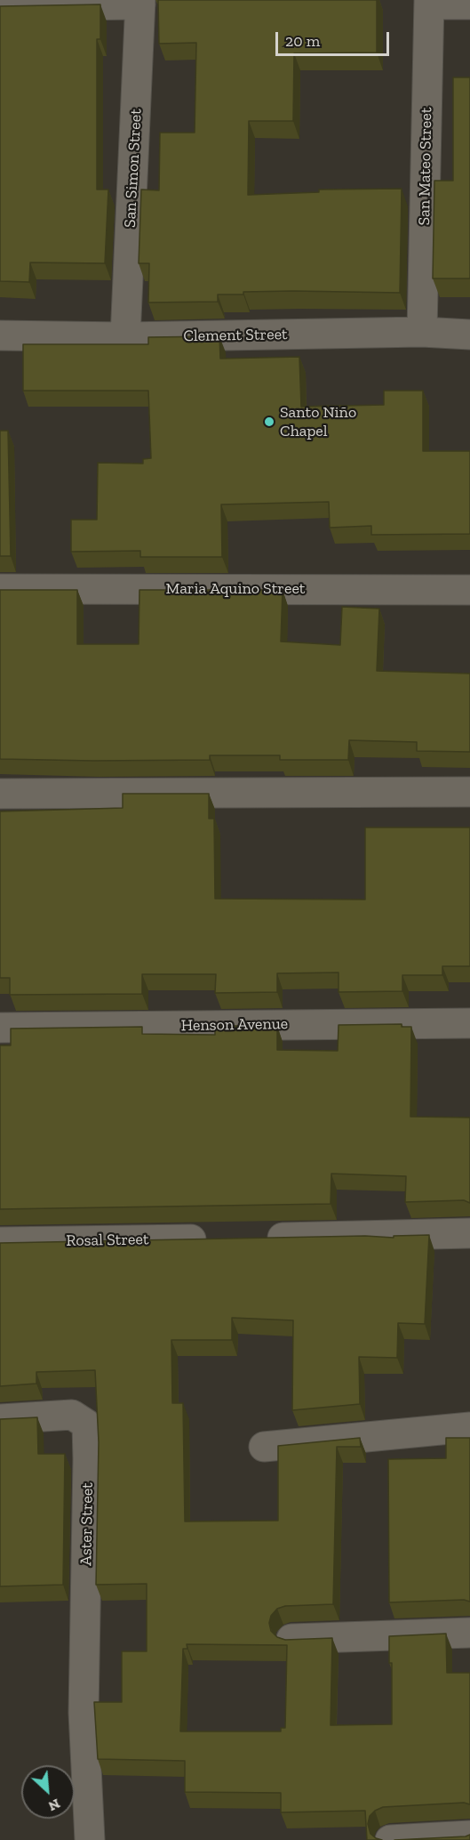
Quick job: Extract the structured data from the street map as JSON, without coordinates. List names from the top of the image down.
{
  "streets": {
    "street": [
      "San Mateo Street",
      "San Simon Street",
      "Clement Street",
      "Maria Aquino Street",
      "Henson Avenue",
      "Rosal Street",
      "Aster Street"
    ]
  },
  "crossings": [
    ["San Mateo Street", "Clement Street"],
    ["San Simon Street", "Clement Street"]
  ],
  "places": ["Santo Niño Chapel"],
  "scale_bar": "20 m",
  "north": "bottom right"
}
